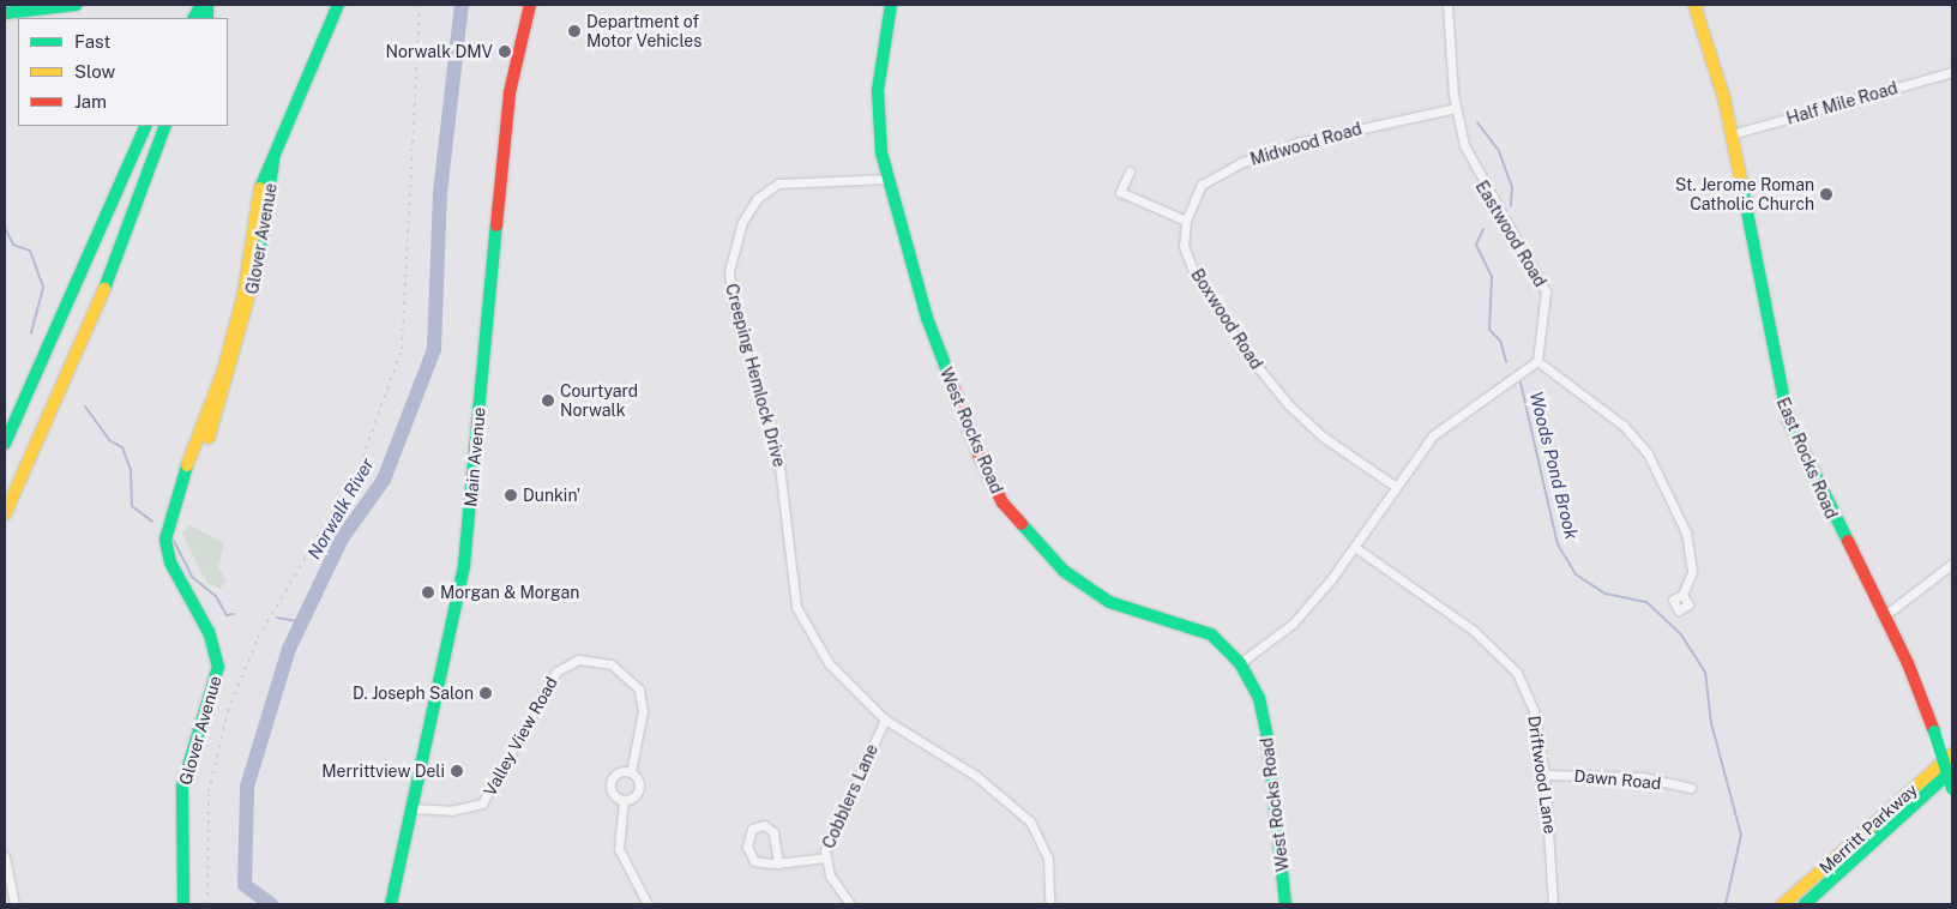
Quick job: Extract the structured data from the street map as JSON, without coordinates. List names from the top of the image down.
{
  "streets": {
    "main road": [
      "Glover Avenue",
      "West Rocks Road",
      "Main Avenue",
      "East Rocks Road",
      "Merritt Parkway"
    ],
    "street": [
      "Half Mile Road",
      "Midwood Road",
      "Eastwood Road",
      "Boxwood Road",
      "Creeping Hemlock Drive",
      "Valley View Road",
      "Driftwood Lane",
      "Dawn Road",
      "Cobblers Lane"
    ]
  },
  "crossings": [
    ["Half Mile Road", "East Rocks Road"],
    ["Midwood Road", "Eastwood Road"],
    ["Midwood Road", "Boxwood Road"],
    ["Creeping Hemlock Drive", "West Rocks Road"],
    ["Creeping Hemlock Drive", "Cobblers Lane"],
    ["Main Avenue", "Valley View Road"],
    ["Driftwood Lane", "Dawn Road"]
  ],
  "water": ["Woods Pond Brook", "Norwalk River"],
  "places": [
    "Department of Motor Vehicles",
    "Norwalk DMV",
    "St. Jerome Roman Catholic Church",
    "Courtyard Norwalk",
    "Dunkin'",
    "Morgan & Morgan",
    "D. Joseph Salon",
    "Merrittview Deli"
  ],
  "legend": ["Fast", "Slow", "Jam"]
}
